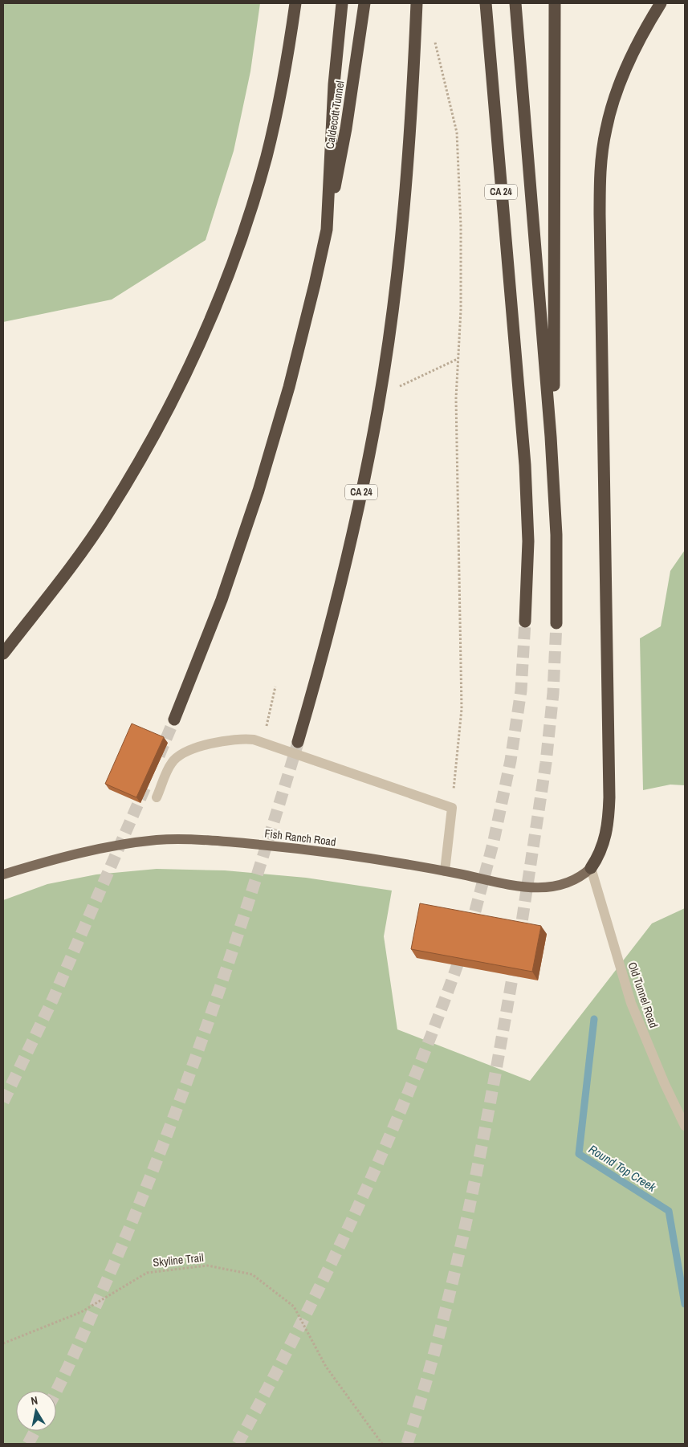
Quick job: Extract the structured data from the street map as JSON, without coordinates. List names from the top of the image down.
{
  "streets": {
    "highway": ["Caldecott Tunnel", "CA 24"],
    "main road": ["Fish Ranch Road"],
    "street": ["Old Tunnel Road"],
    "path": ["Skyline Trail"]
  },
  "crossings": [
    ["Fish Ranch Road", "Old Tunnel Road"]
  ],
  "water": ["Round Top Creek"],
  "north": "top"
}
